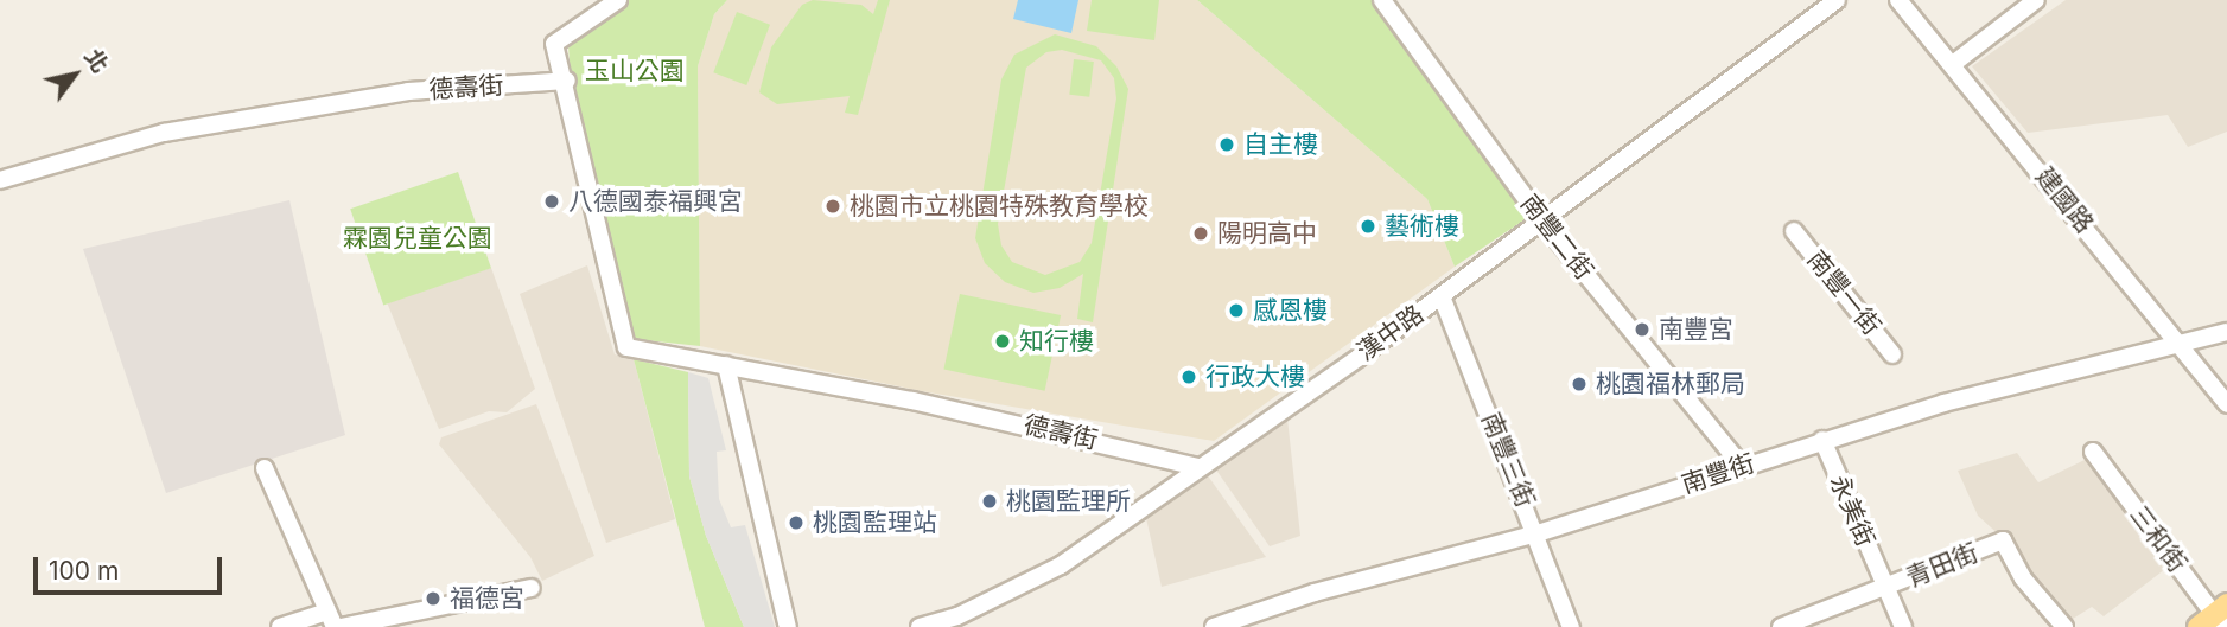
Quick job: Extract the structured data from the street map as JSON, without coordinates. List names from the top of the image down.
{
  "streets": {
    "street": [
      "德壽街",
      "建國路",
      "南豐二街",
      "南豐一街",
      "漢中路",
      "南豐三街",
      "南豐街",
      "永美街",
      "三和街",
      "青田街"
    ]
  },
  "crossings": [
    ["德壽街", "漢中路"],
    ["建國路", "南豐街"],
    ["南豐二街", "漢中路"],
    ["南豐二街", "南豐街"],
    ["漢中路", "南豐三街"],
    ["南豐三街", "南豐街"],
    ["南豐街", "永美街"],
    ["永美街", "青田街"]
  ],
  "parks": ["玉山公園", "霖園兒童公園"],
  "places": [
    "自主樓",
    "八德國泰福興宮",
    "桃園市立桃園特殊教育學校",
    "藝術樓",
    "陽明高中",
    "感恩樓",
    "南豐宮",
    "知行樓",
    "行政大樓",
    "桃園福林郵局",
    "桃園監理所",
    "桃園監理站",
    "福德宮"
  ],
  "scale_bar": "100 m",
  "north": "top right"
}
